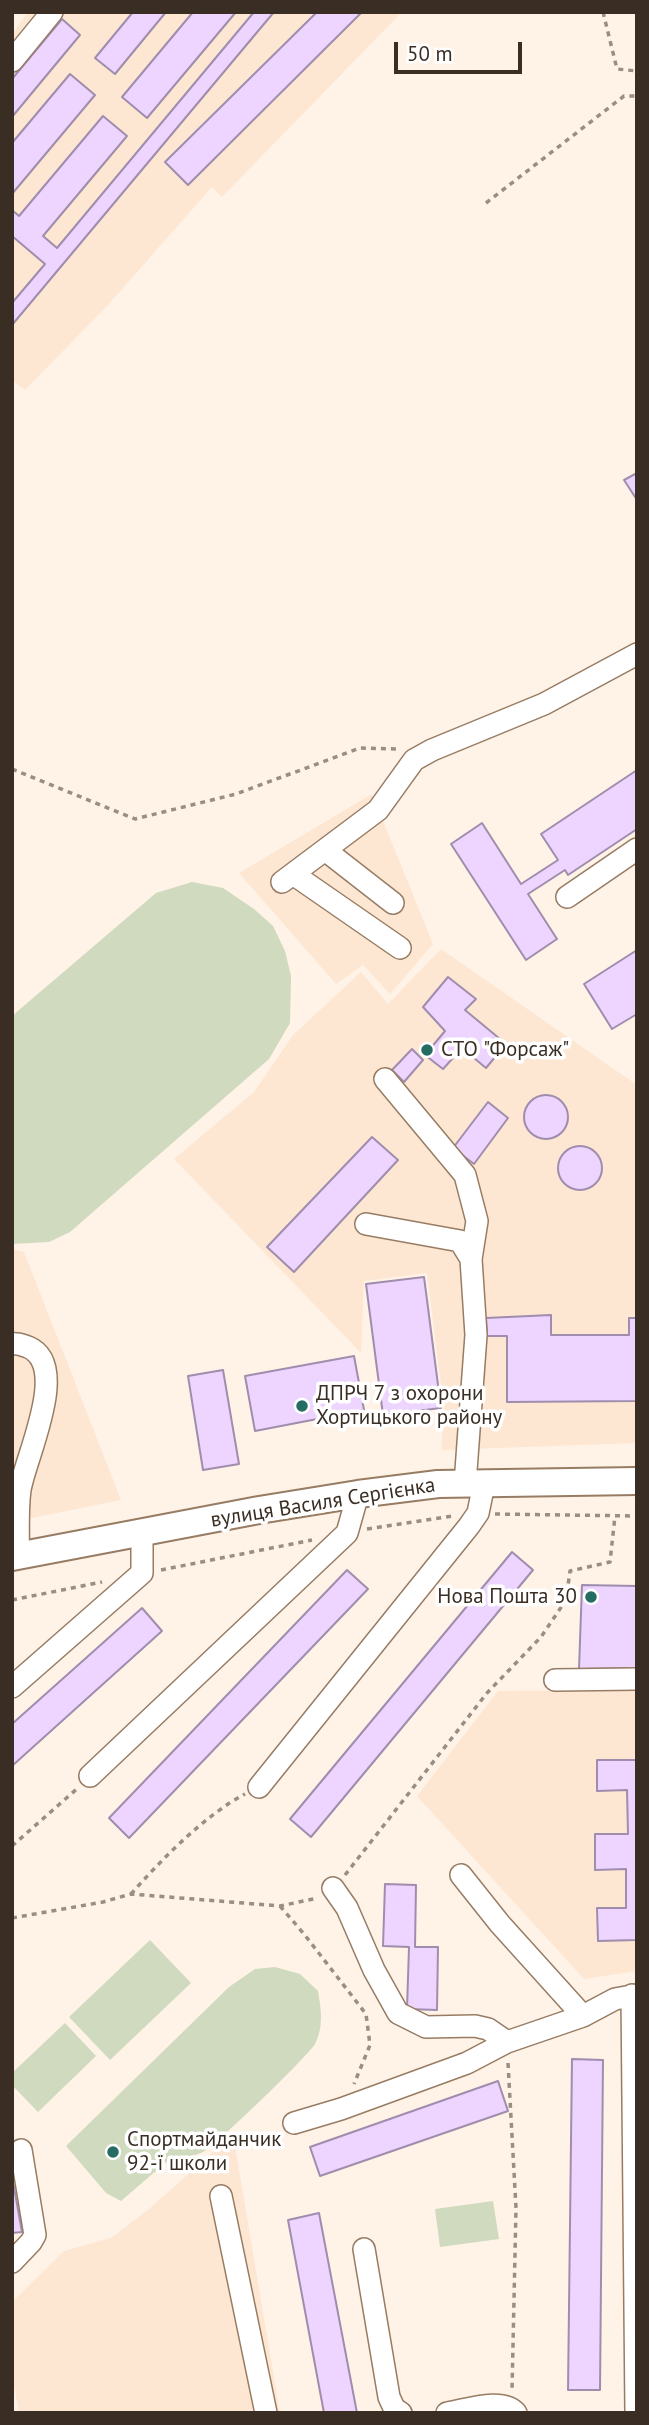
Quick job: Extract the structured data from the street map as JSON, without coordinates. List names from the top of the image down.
{
  "streets": {
    "main road": ["вулиця Василя Сергієнка"]
  },
  "places": [
    "СТО \"Форсаж\"",
    "ДПРЧ 7 з охорони Хортицького району",
    "Нова Пошта 30",
    "Спортмайданчик 92-ї школи"
  ],
  "scale_bar": "50 m"
}
